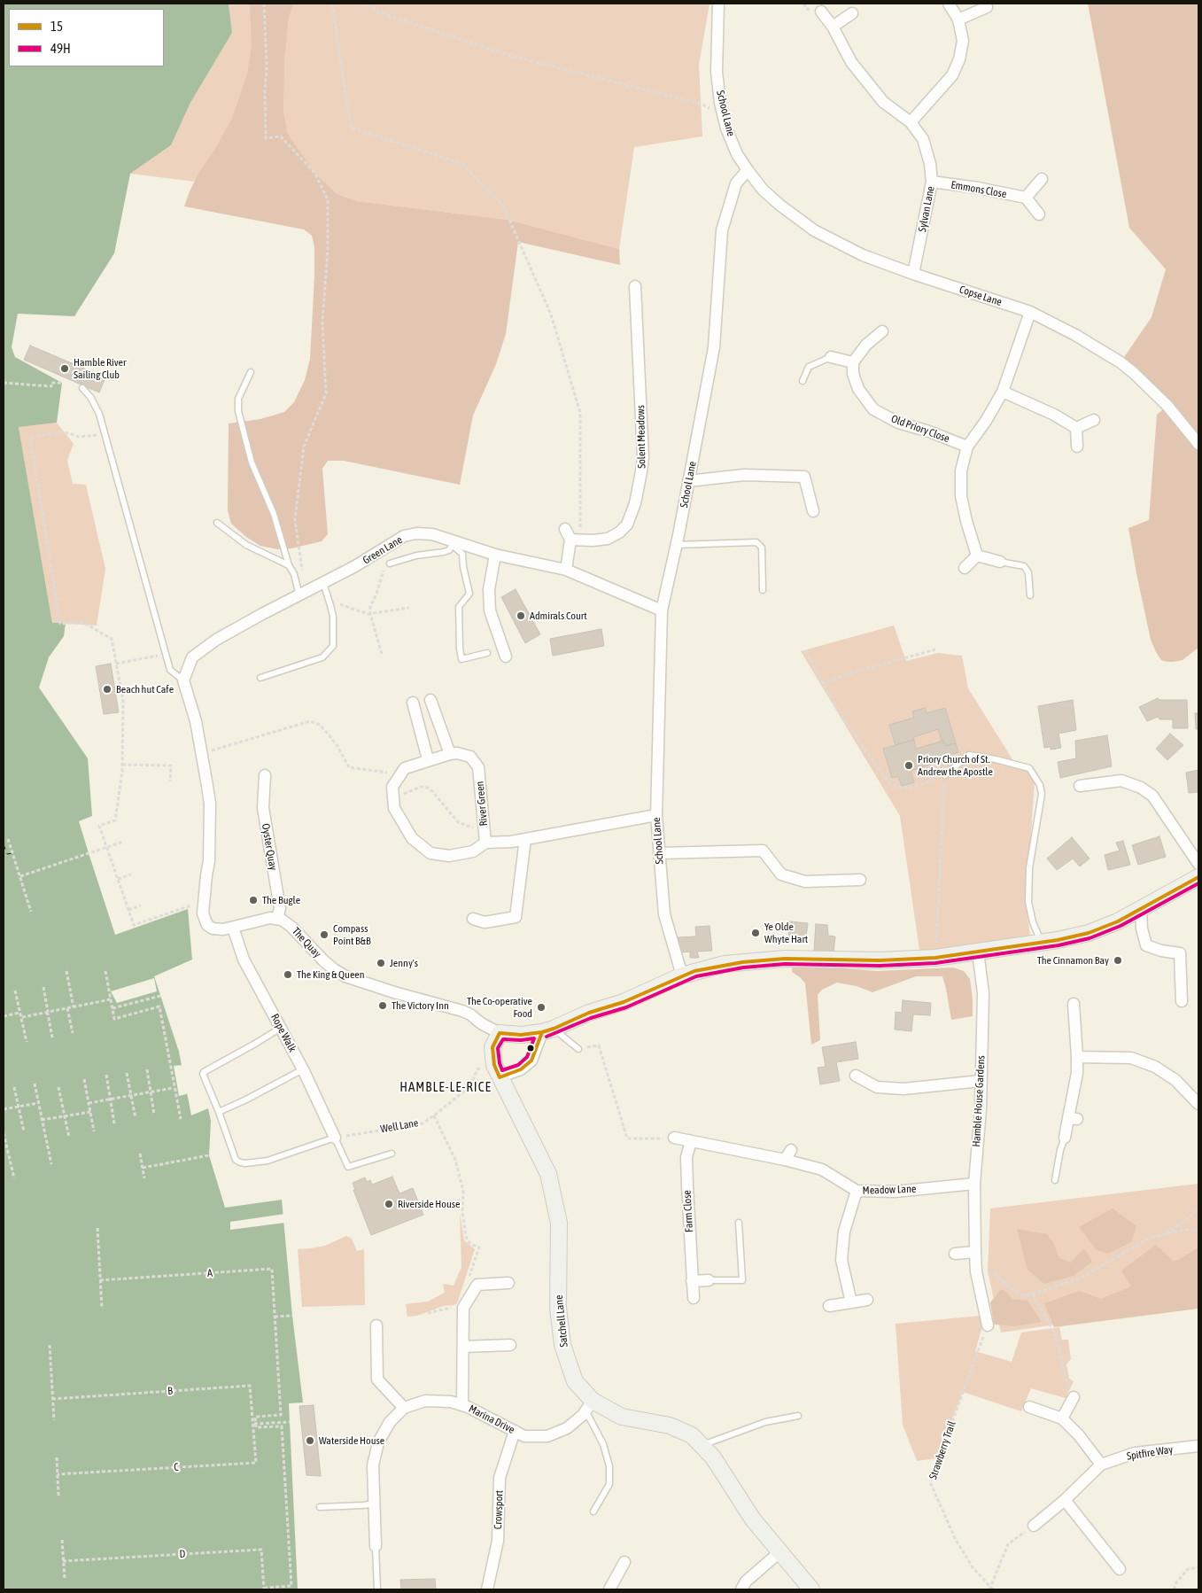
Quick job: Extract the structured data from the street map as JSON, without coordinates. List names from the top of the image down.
{
  "streets": {
    "main road": ["Satchell Lane"],
    "street": [
      "School Lane",
      "Emmons Close",
      "Sylvan Lane",
      "Copse Lane",
      "Old Priory Close",
      "Solent Meadows",
      "Green Lane",
      "River Green",
      "Oyster Quay",
      "The Quay",
      "Rope Walk",
      "Hamble House Gardens",
      "Meadow Lane",
      "Farm Close",
      "Marina Drive",
      "Spitfire Way",
      "Crowsport"
    ],
    "path": [
      "Well Lane",
      "A",
      "B",
      "Strawberry Trail",
      "C",
      "D"
    ]
  },
  "crossings": [
    ["School Lane", "Copse Lane"],
    ["School Lane", "Green Lane"],
    ["Emmons Close", "Sylvan Lane"],
    ["Sylvan Lane", "Copse Lane"],
    ["Oyster Quay", "The Quay"],
    ["Rope Walk", "Well Lane"],
    ["Hamble House Gardens", "Meadow Lane"],
    ["Hamble House Gardens", "Strawberry Trail"],
    ["Well Lane", "Satchell Lane"],
    ["Meadow Lane", "Farm Close"],
    ["Satchell Lane", "Marina Drive"],
    ["B", "C"],
    ["Marina Drive", "Crowsport"]
  ],
  "districts": ["HAMBLE-LE-RICE"],
  "places": [
    "Hamble River Sailing Club",
    "Admirals Court",
    "Beach hut Cafe",
    "Priory Church of St. Andrew the Apostle",
    "The Bugle",
    "Ye Olde Whyte Hart",
    "Compass Point B&B",
    "The Cinnamon Bay",
    "Jenny's",
    "The King & Queen",
    "The Victory Inn",
    "The Co-operative Food",
    "Riverside House",
    "Waterside House"
  ],
  "lines": ["transit line 15", "transit line 49H"],
  "legend": ["15", "49H"]
}
